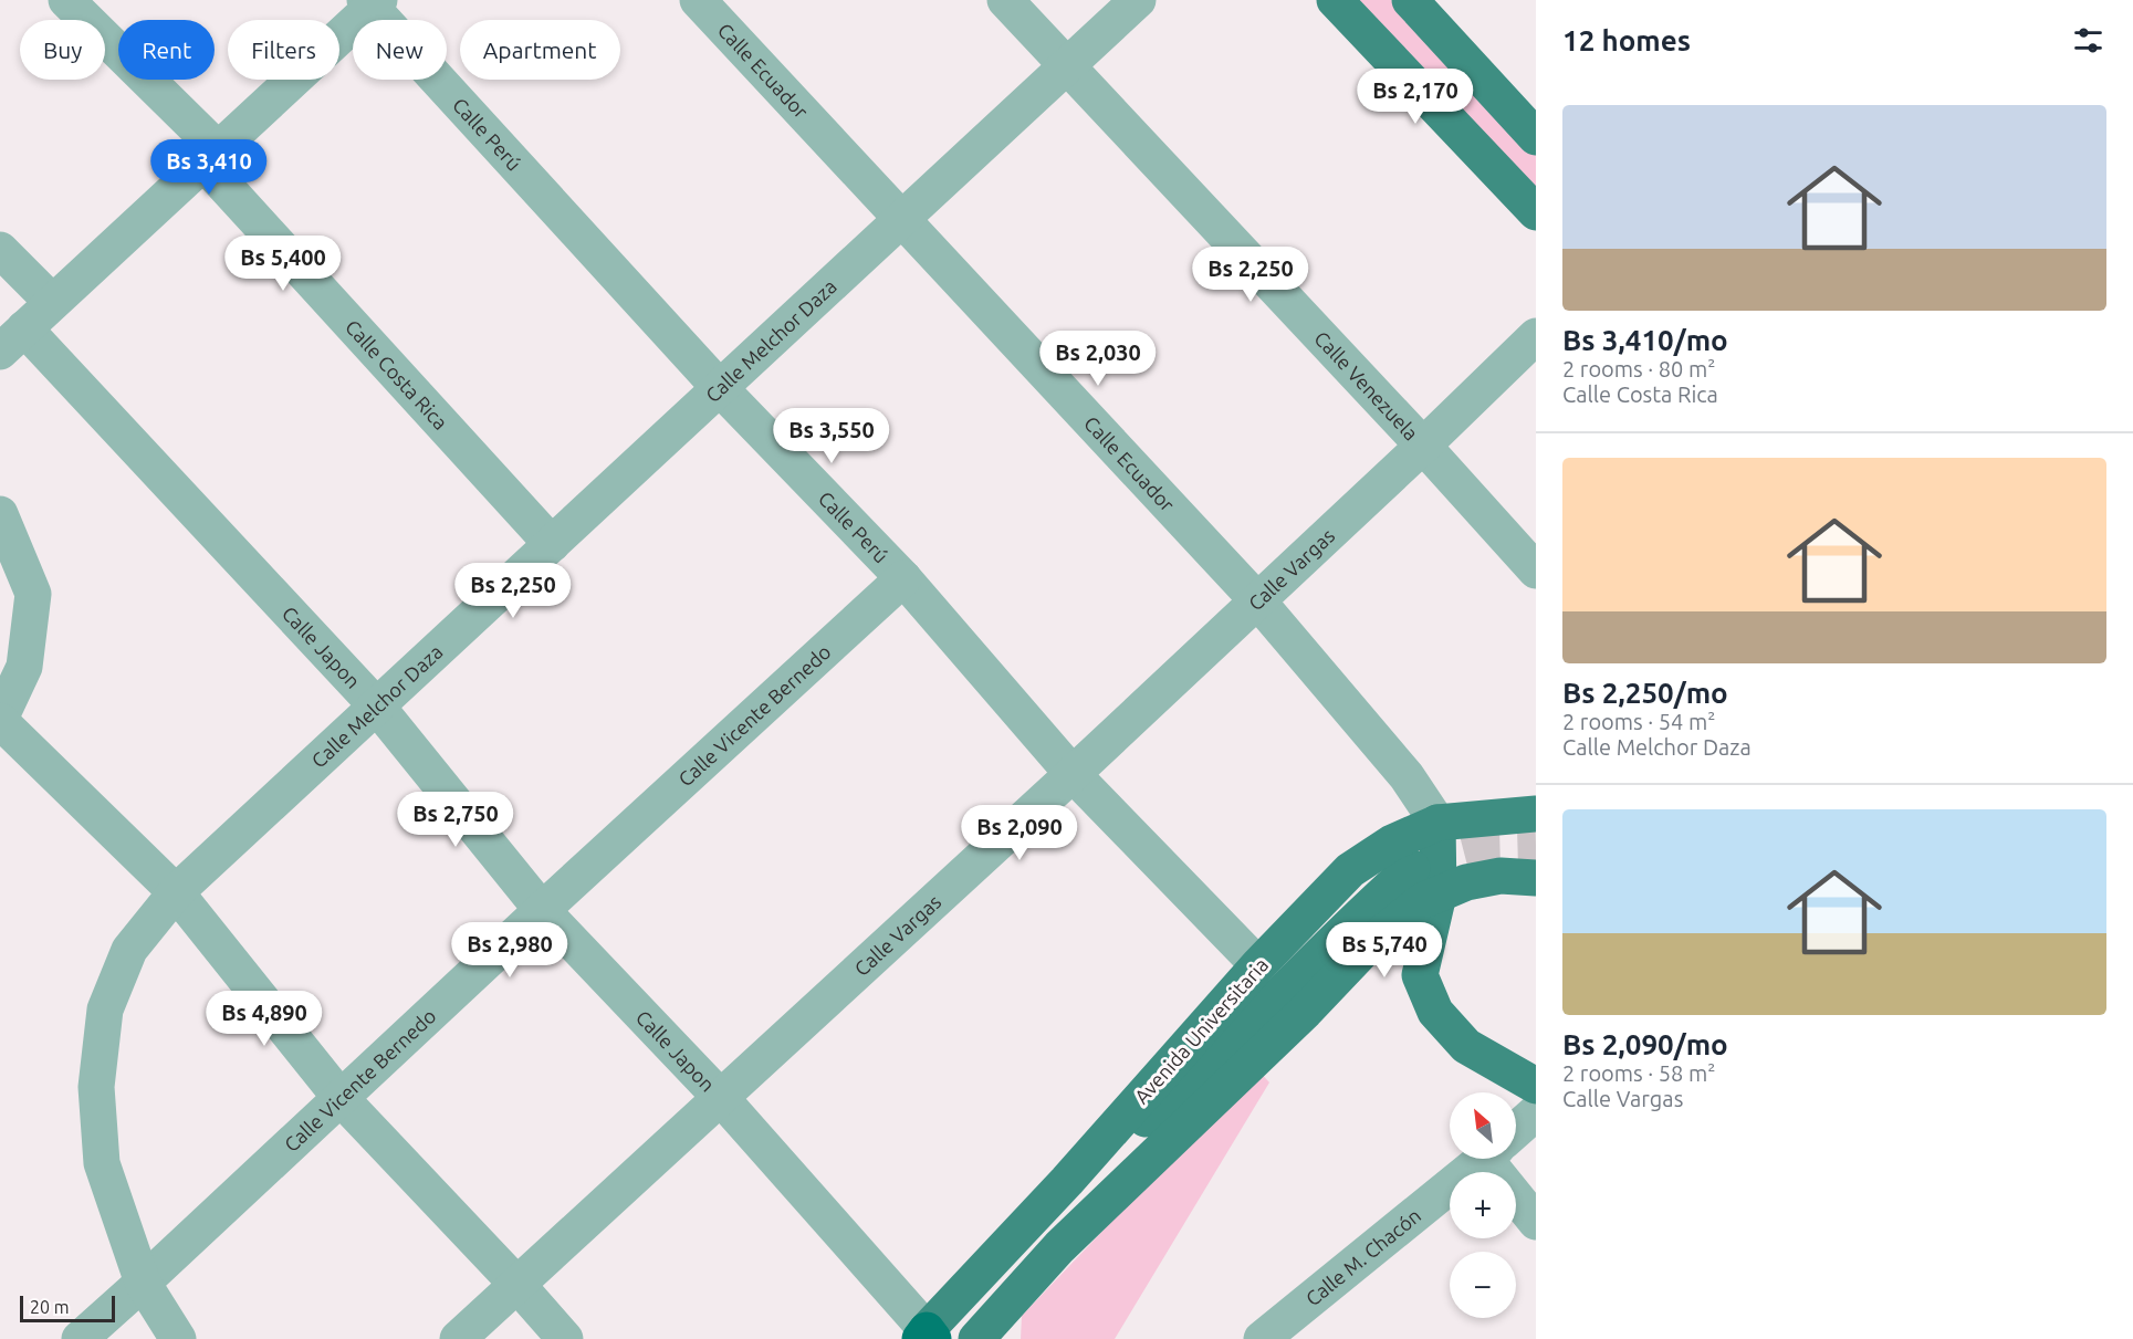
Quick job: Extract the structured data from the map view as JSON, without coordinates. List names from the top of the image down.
{
  "streets": {
    "main road": ["Avenida Universitaria"],
    "street": [
      "Calle Ecuador",
      "Calle Perú",
      "Calle Melchor Daza",
      "Calle Costa Rica",
      "Calle Venezuela",
      "Calle Vargas",
      "Calle Japon",
      "Calle Vicente Bernedo",
      "Calle M. Chacón"
    ]
  },
  "crossings": [
    ["Calle Ecuador", "Calle Melchor Daza"],
    ["Calle Ecuador", "Calle Vargas"],
    ["Calle Ecuador", "Avenida Universitaria"],
    ["Calle Perú", "Calle Melchor Daza"],
    ["Calle Perú", "Calle Vargas"],
    ["Calle Perú", "Calle Vicente Bernedo"],
    ["Calle Perú", "Avenida Universitaria"],
    ["Calle Melchor Daza", "Calle Costa Rica"],
    ["Calle Melchor Daza", "Calle Venezuela"],
    ["Calle Melchor Daza", "Calle Japon"],
    ["Calle Melchor Daza", "Calle Vicente Bernedo"],
    ["Calle Venezuela", "Calle Vargas"],
    ["Calle Vargas", "Calle Japon"],
    ["Calle Japon", "Calle Vicente Bernedo"],
    ["Calle Japon", "Avenida Universitaria"]
  ],
  "scale_bar": "20 m",
  "north": "top left",
  "page": {
    "heading": "12 homes",
    "chip": [
      "Buy",
      "Rent",
      "Filters",
      "New",
      "Apartment"
    ],
    "price": [
      "Bs 2,170",
      "Bs 3,410",
      "Bs 5,400",
      "Bs 2,250",
      "Bs 2,030",
      "Bs 3,550",
      "Bs 2,250",
      "Bs 2,750",
      "Bs 2,090",
      "Bs 2,980",
      "Bs 5,740",
      "Bs 4,890"
    ],
    "list": [
      {
        "name": "Bs 3,410/mo",
        "note": "2 rooms · 80 m² · Calle Costa Rica"
      },
      {
        "name": "Bs 2,250/mo",
        "note": "2 rooms · 54 m² · Calle Melchor Daza"
      },
      {
        "name": "Bs 2,090/mo",
        "note": "2 rooms · 58 m² · Calle Vargas"
      }
    ],
    "map_buttons": ["+", "−"],
    "scale": "20 m"
  }
}
